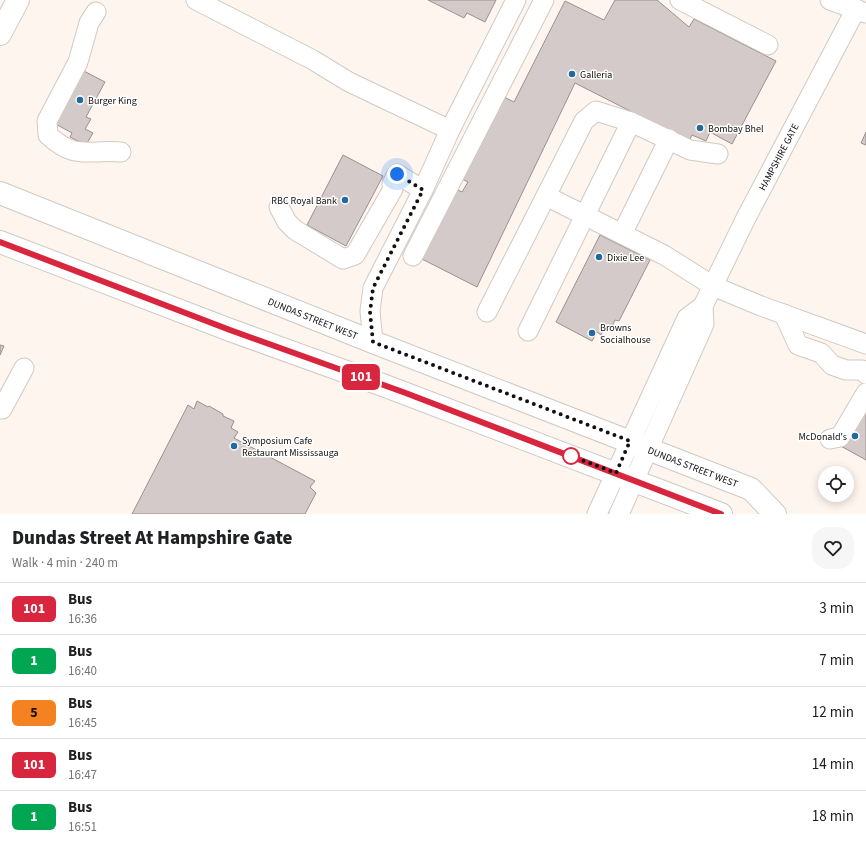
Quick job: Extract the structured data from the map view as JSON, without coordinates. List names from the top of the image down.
{
  "streets": {
    "main road": ["DUNDAS STREET WEST"],
    "street": ["HAMPSHIRE GATE"]
  },
  "crossings": [
    ["HAMPSHIRE GATE", "DUNDAS STREET WEST"]
  ],
  "places": [
    "Galleria",
    "Burger King",
    "Bombay Bhel",
    "RBC Royal Bank",
    "Dixie Lee",
    "Browns Socialhouse",
    "McDonald's",
    "Symposium Cafe Restaurant Mississauga"
  ],
  "lines": ["bus line 101"],
  "page": {
    "on_map": "101",
    "heading": ["Dundas Street At Hampshire Gate", "Walk · 4 min · 240 m"],
    "list": [
      {
        "mark": "101",
        "name": "Bus",
        "note": "16:36",
        "value": "3 min"
      },
      {
        "mark": "1",
        "name": "Bus",
        "note": "16:40",
        "value": "7 min"
      },
      {
        "mark": "5",
        "name": "Bus",
        "note": "16:45",
        "value": "12 min"
      },
      {
        "mark": "101",
        "name": "Bus",
        "note": "16:47",
        "value": "14 min"
      },
      {
        "mark": "1",
        "name": "Bus",
        "note": "16:51",
        "value": "18 min"
      }
    ]
  }
}
